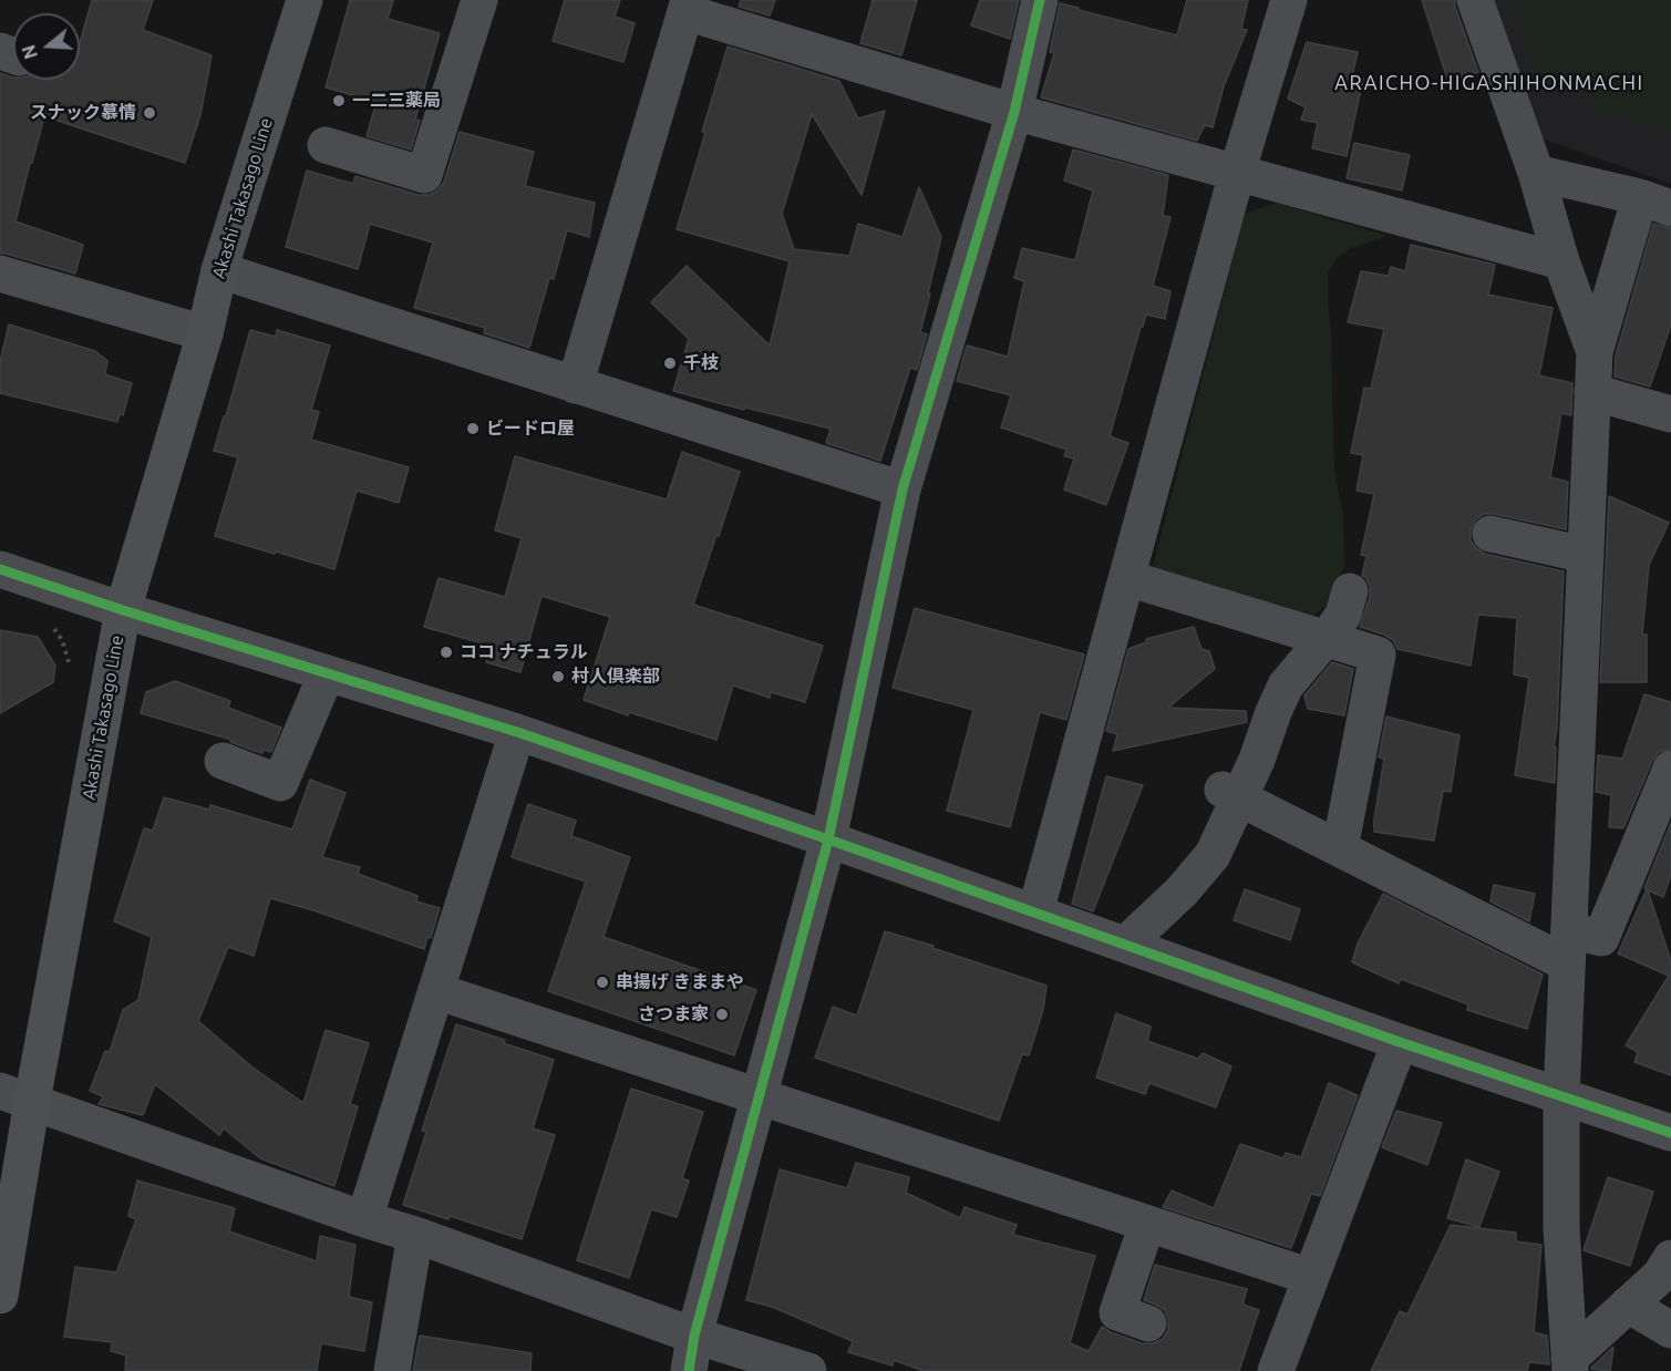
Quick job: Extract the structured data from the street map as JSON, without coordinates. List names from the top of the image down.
{
  "streets": {
    "main road": ["Akashi Takasago Line"]
  },
  "districts": ["ARAICHO-HIGASHIHONMACHI"],
  "places": [
    "一二三薬局",
    "スナック慕情",
    "千枝",
    "ビードロ屋",
    "ココ ナチュラル",
    "村人倶楽部",
    "串揚げ きままや",
    "さつま家"
  ],
  "north": "left"
}
